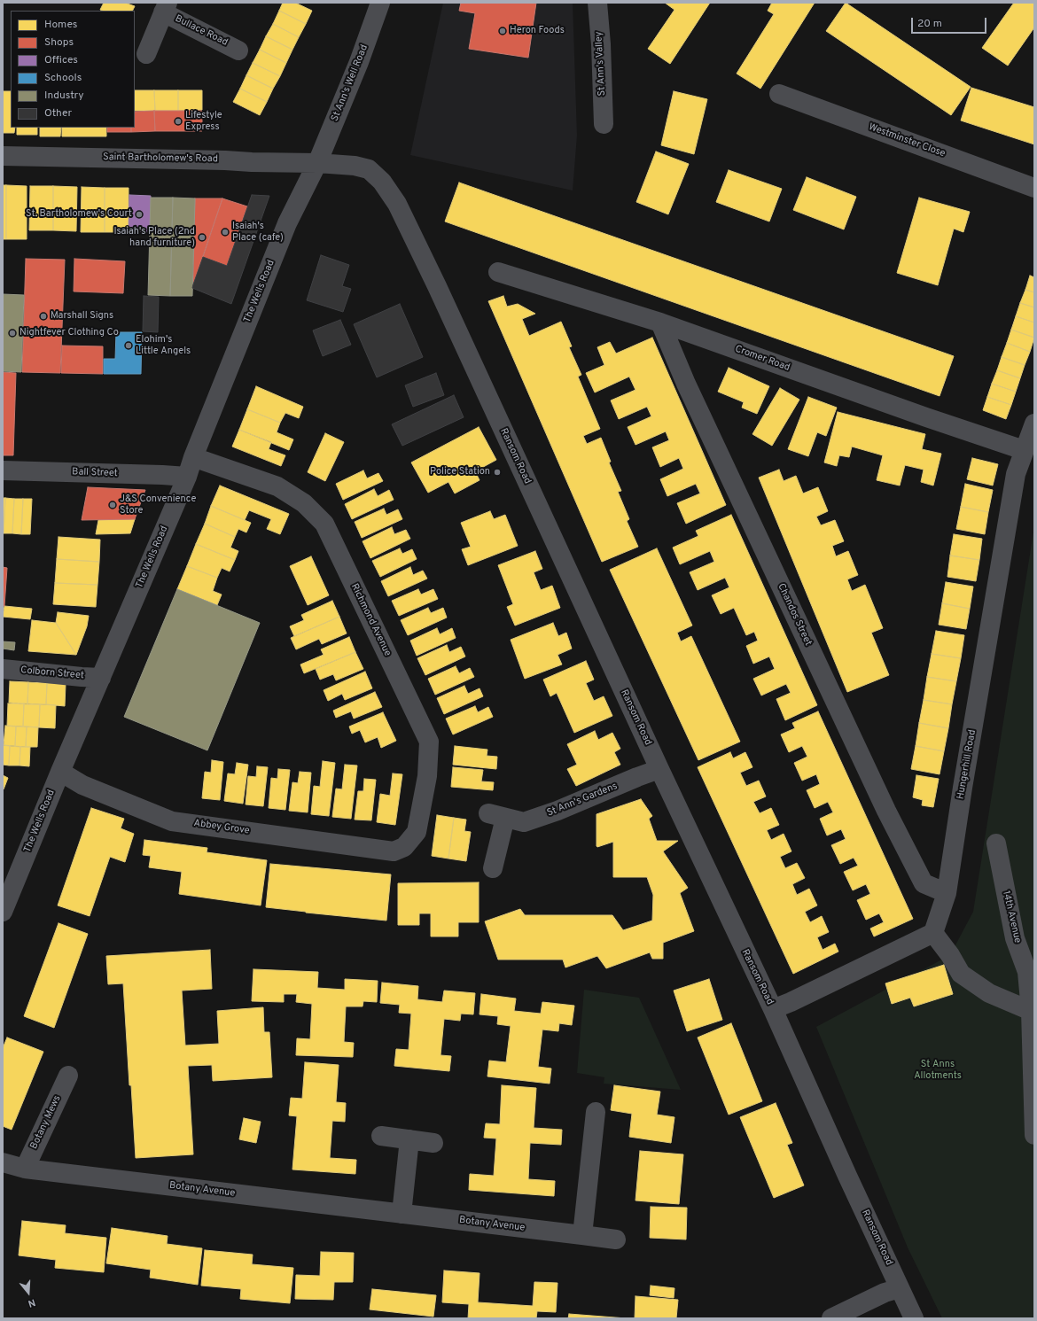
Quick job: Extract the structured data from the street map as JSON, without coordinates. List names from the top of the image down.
{
  "streets": {
    "street": [
      "Bullace Road",
      "St Ann's Valley",
      "St Ann's Well Road",
      "Westminster Close",
      "Saint Bartholomew's Road",
      "The Wells Road",
      "Cromer Road",
      "Ransom Road",
      "Ball Street",
      "Chandos Street",
      "Richmond Avenue",
      "Colborn Street",
      "Hungerhill Road",
      "St Ann's Gardens",
      "Abbey Grove",
      "14th Avenue",
      "Botany Mews",
      "Botany Avenue"
    ]
  },
  "crossings": [
    ["St Ann's Well Road", "Saint Bartholomew's Road"],
    ["St Ann's Well Road", "The Wells Road"],
    ["St Ann's Well Road", "Ransom Road"],
    ["Saint Bartholomew's Road", "The Wells Road"],
    ["Saint Bartholomew's Road", "Ransom Road"],
    ["The Wells Road", "Ransom Road"],
    ["The Wells Road", "Ball Street"],
    ["The Wells Road", "Richmond Avenue"],
    ["The Wells Road", "Colborn Street"],
    ["The Wells Road", "Abbey Grove"],
    ["Cromer Road", "Chandos Street"],
    ["Cromer Road", "Hungerhill Road"],
    ["Ransom Road", "St Ann's Gardens"],
    ["Chandos Street", "Hungerhill Road"],
    ["Richmond Avenue", "Abbey Grove"],
    ["Botany Mews", "Botany Avenue"]
  ],
  "parks": ["St Anns Allotments"],
  "places": [
    "Heron Foods",
    "Lifestyle Express",
    "St. Bartholomew's Court",
    "Isaiah's Place (cafe)",
    "Isaiah's Place (2nd hand furniture)",
    "Marshall Signs",
    "Nightfever Clothing Co",
    "Elohim's Little Angels",
    "Police Station",
    "J&S Convenience Store"
  ],
  "legend": [
    "Homes",
    "Shops",
    "Offices",
    "Schools",
    "Industry",
    "Other"
  ],
  "scale_bar": "20 m",
  "north": "bottom"
}
